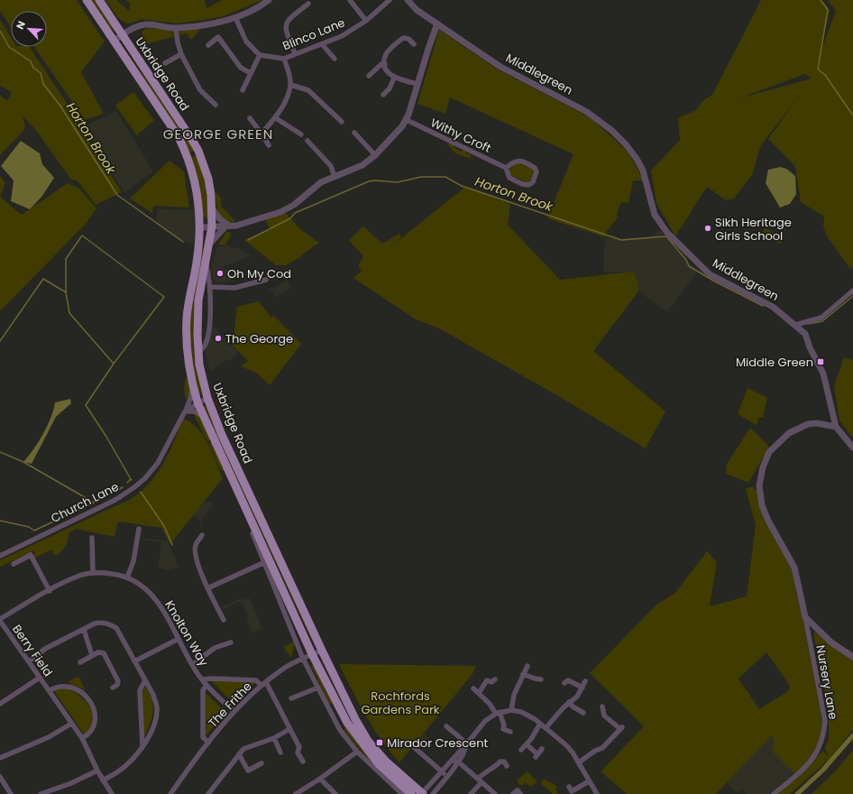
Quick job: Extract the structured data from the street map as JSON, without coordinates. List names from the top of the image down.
{
  "streets": {
    "main road": ["Uxbridge Road"],
    "street": [
      "Blinco Lane",
      "Middlegreen",
      "Withy Croft",
      "Church Lane",
      "Knolton Way",
      "Berry Field",
      "Nursery Lane",
      "The Frithe"
    ]
  },
  "crossings": [
    ["Uxbridge Road", "Church Lane"],
    ["Uxbridge Road", "The Frithe"],
    ["Knolton Way", "Berry Field"],
    ["Knolton Way", "The Frithe"]
  ],
  "districts": ["GEORGE GREEN"],
  "water": ["Horton Brook"],
  "parks": ["Rochfords Gardens Park"],
  "places": {
    "other": ["Sikh Heritage Girls School", "Oh My Cod", "The George"],
    "transit": ["Middle Green", "Mirador Crescent"]
  },
  "north": "top left"
}
